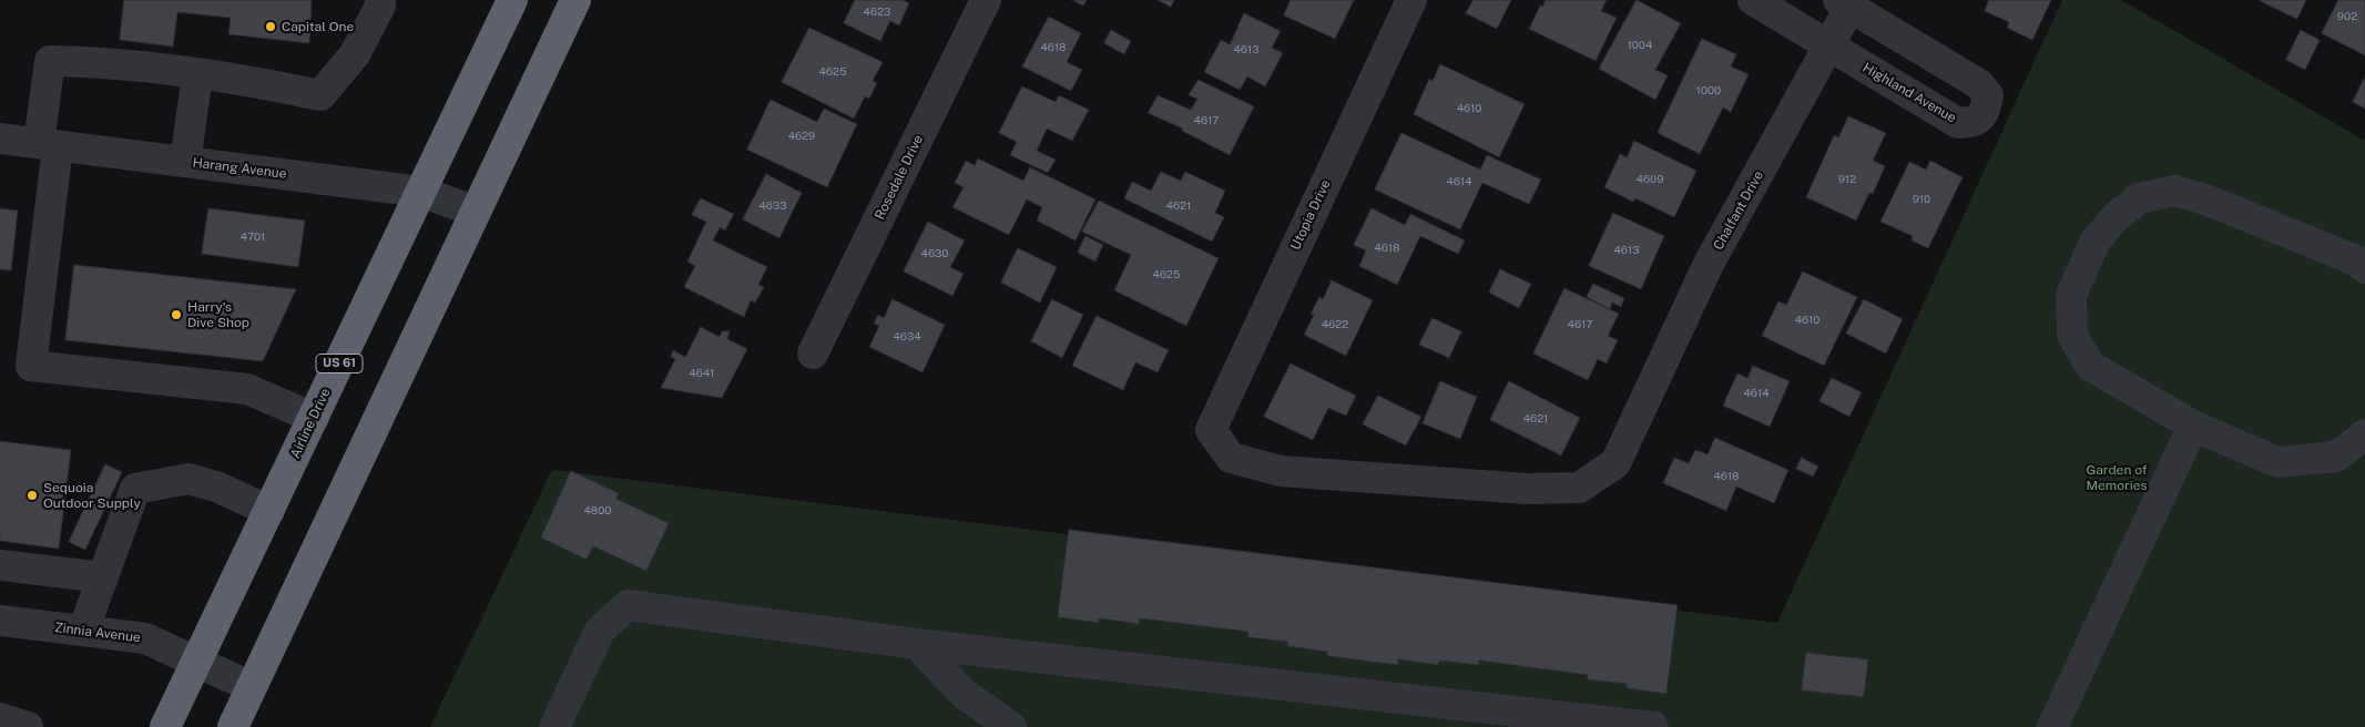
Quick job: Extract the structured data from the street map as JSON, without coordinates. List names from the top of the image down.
{
  "streets": {
    "highway": ["US 61", "Airline Drive"],
    "street": [
      "Highland Avenue",
      "Harang Avenue",
      "Rosedale Drive",
      "Chalfant Drive",
      "Utopia Drive",
      "Zinnia Avenue"
    ]
  },
  "crossings": [
    ["Highland Avenue", "Chalfant Drive"],
    ["Harang Avenue", "Airline Drive"],
    ["Chalfant Drive", "Utopia Drive"],
    ["Airline Drive", "Zinnia Avenue"]
  ],
  "parks": ["Garden of Memories"],
  "places": ["Capital One", "Harry's Dive Shop", "Sequoia Outdoor Supply"],
  "house_numbers": [
    "4623",
    "902",
    "1004",
    "4618",
    "4613",
    "4625",
    "1000",
    "4610",
    "4617",
    "4629",
    "4609",
    "912",
    "4614",
    "910",
    "4633",
    "4621",
    "4701",
    "4618",
    "4613",
    "4630",
    "4625",
    "4610",
    "4622",
    "4617",
    "4634",
    "4641",
    "4614",
    "4621",
    "4618",
    "4800"
  ]
}
